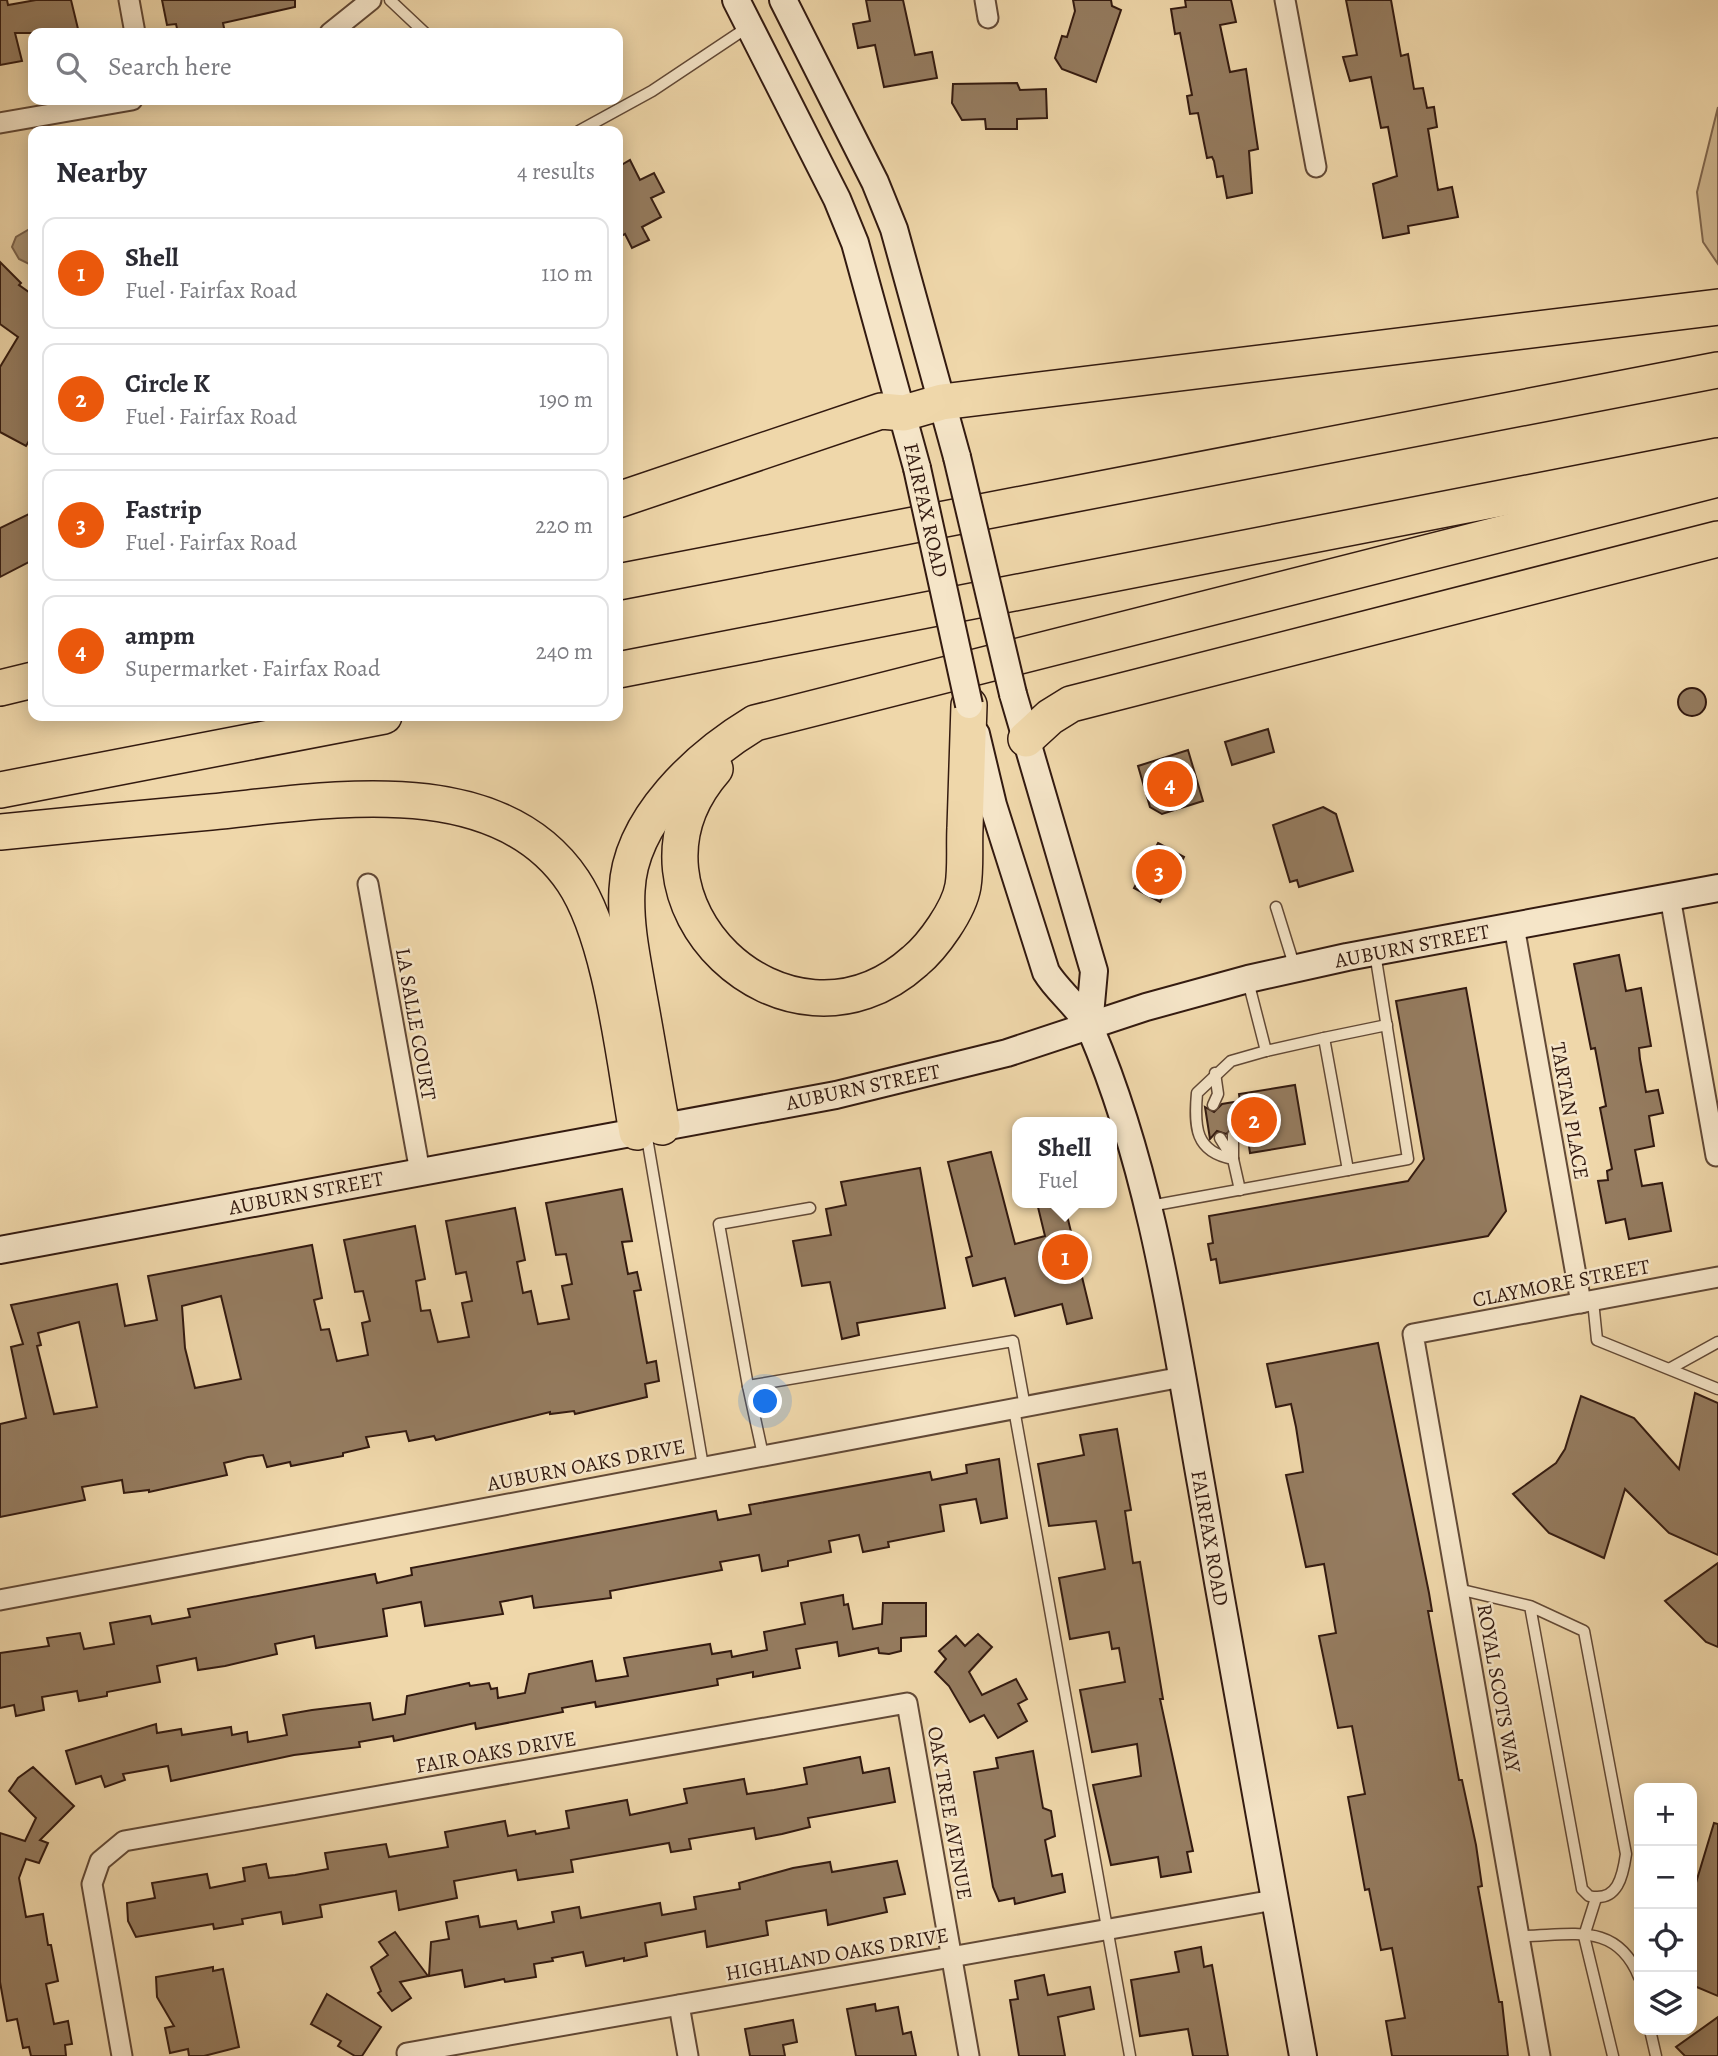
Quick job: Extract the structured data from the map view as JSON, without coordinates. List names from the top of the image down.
{
  "streets": {
    "main road": ["FAIRFAX ROAD", "AUBURN STREET"],
    "street": [
      "LA SALLE COURT",
      "TARTAN PLACE",
      "CLAYMORE STREET",
      "AUBURN OAKS DRIVE",
      "ROYAL SCOTS WAY",
      "FAIR OAKS DRIVE",
      "OAK TREE AVENUE",
      "HIGHLAND OAKS DRIVE"
    ]
  },
  "crossings": [
    ["FAIRFAX ROAD", "AUBURN STREET"],
    ["FAIRFAX ROAD", "AUBURN OAKS DRIVE"],
    ["FAIRFAX ROAD", "HIGHLAND OAKS DRIVE"],
    ["AUBURN STREET", "LA SALLE COURT"],
    ["AUBURN STREET", "TARTAN PLACE"],
    ["TARTAN PLACE", "CLAYMORE STREET"],
    ["CLAYMORE STREET", "ROYAL SCOTS WAY"],
    ["FAIR OAKS DRIVE", "OAK TREE AVENUE"],
    ["OAK TREE AVENUE", "HIGHLAND OAKS DRIVE"]
  ],
  "page": {
    "search": "Search here",
    "heading": ["Nearby", "4 results"],
    "list": [
      {
        "mark": "1",
        "name": "Shell",
        "note": "Fuel · Fairfax Road",
        "value": "110 m"
      },
      {
        "mark": "2",
        "name": "Circle K",
        "note": "Fuel · Fairfax Road",
        "value": "190 m"
      },
      {
        "mark": "3",
        "name": "Fastrip",
        "note": "Fuel · Fairfax Road",
        "value": "220 m"
      },
      {
        "mark": "4",
        "name": "ampm",
        "note": "Supermarket · Fairfax Road",
        "value": "240 m"
      }
    ],
    "pins": [
      "4",
      "3",
      "2",
      "1"
    ],
    "popup": ["Shell", "Fuel"],
    "map_buttons": ["+", "−"]
  }
}
